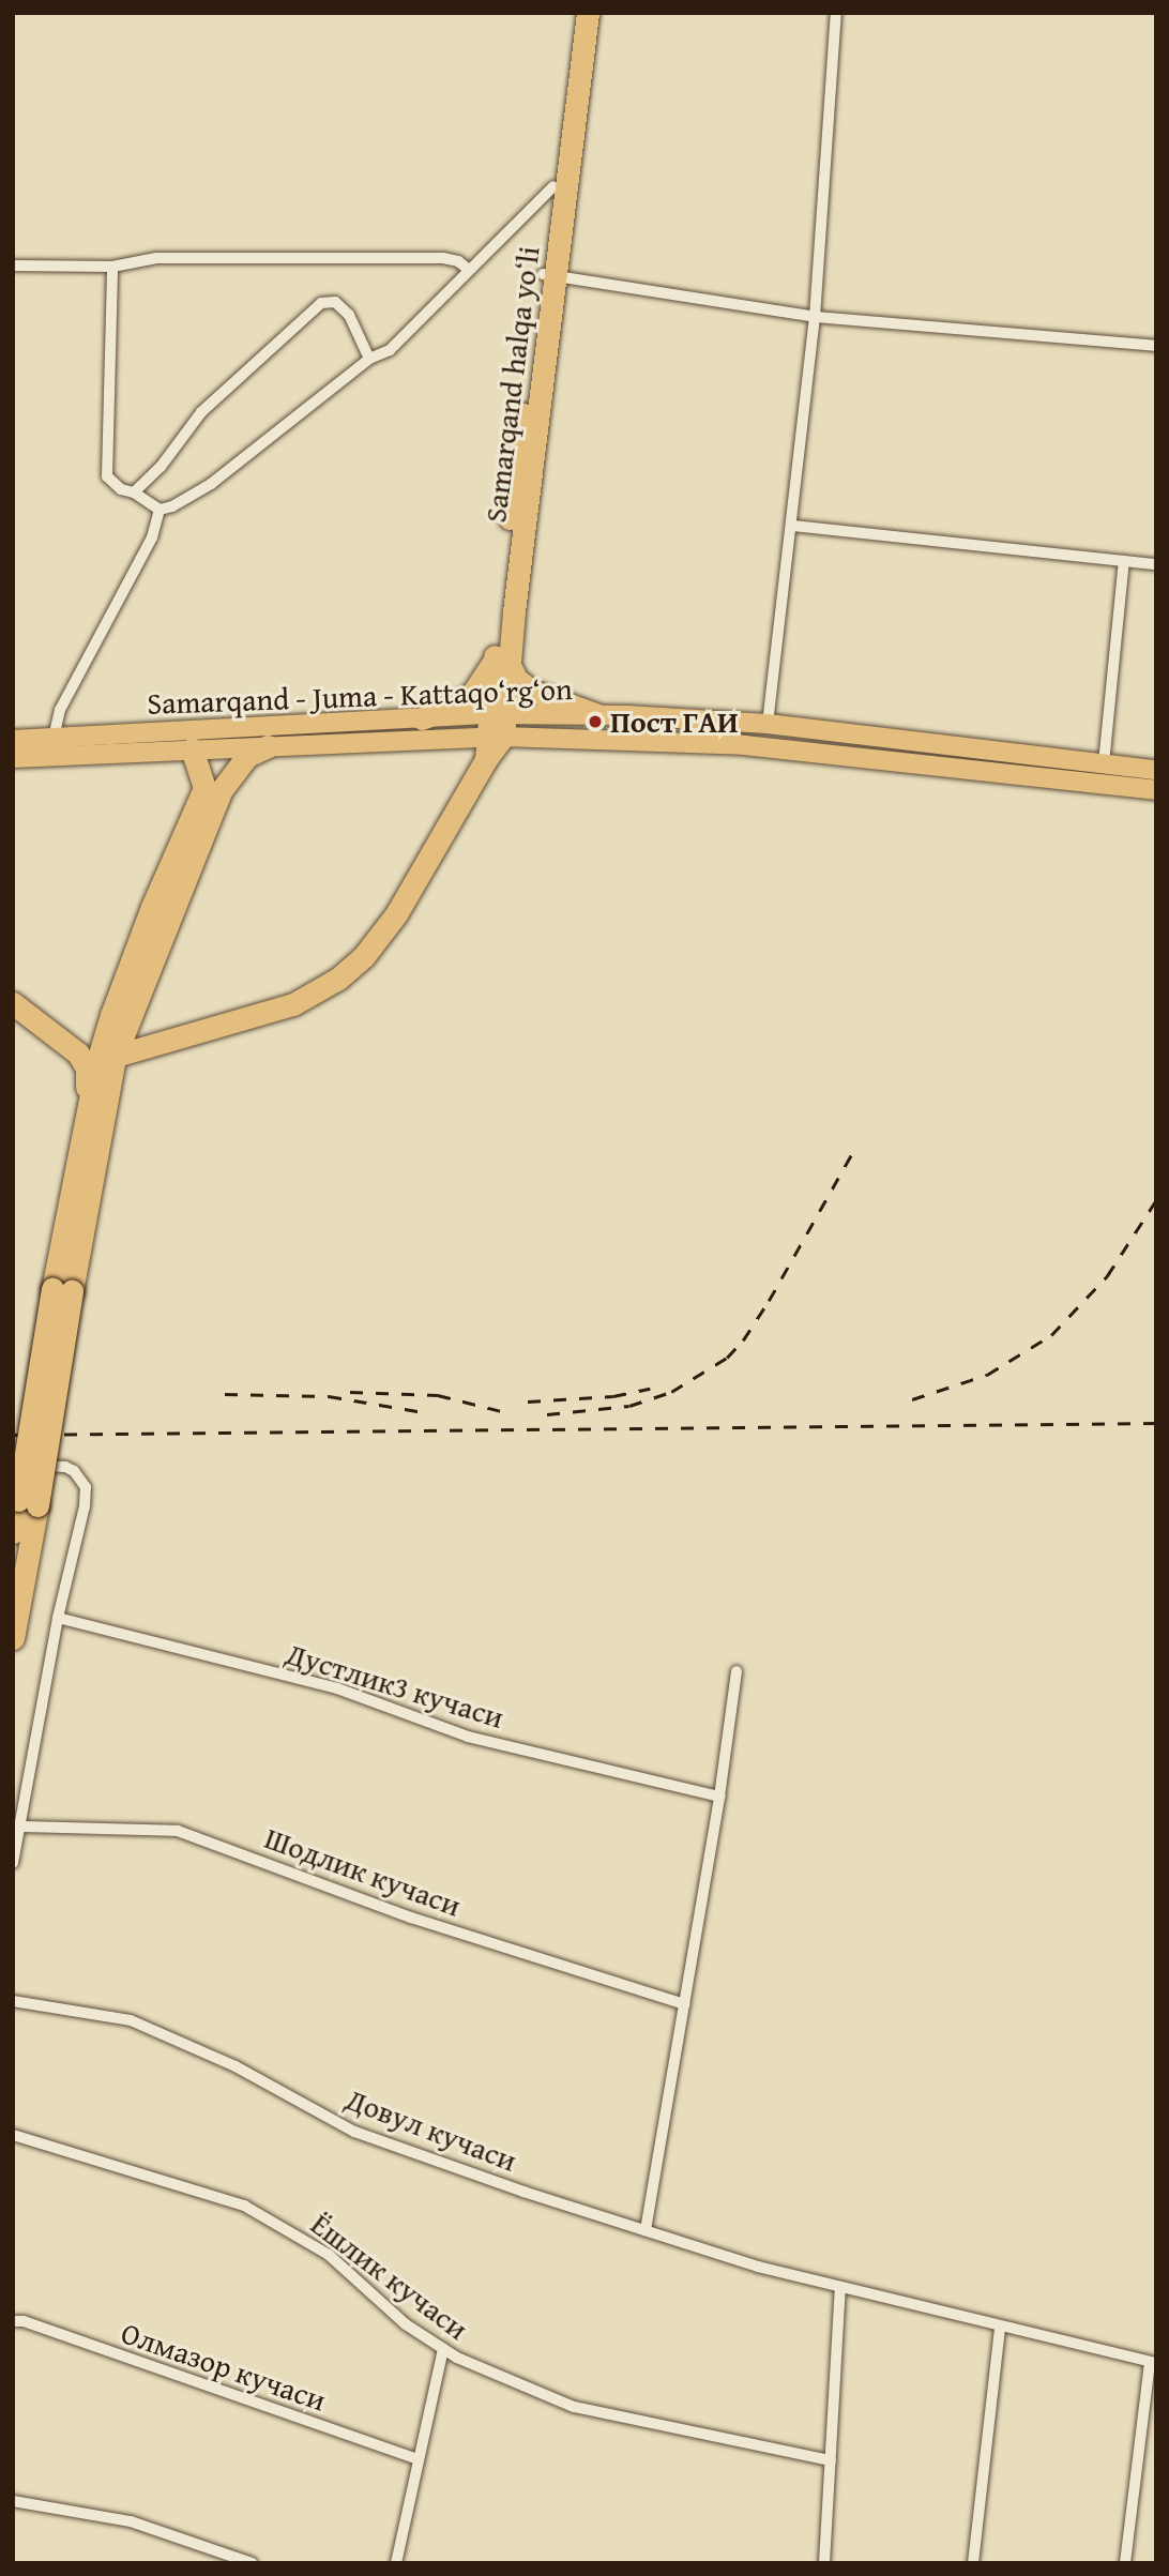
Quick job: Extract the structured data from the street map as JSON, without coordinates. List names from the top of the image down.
{
  "streets": {
    "highway": ["Samarqand halqa yoʻli"],
    "main road": ["Samarqand - Juma - Kattaqo‘rg‘on"],
    "street": [
      "Дустлик3 кучаси",
      "Шодлик кучаси",
      "Довул кучаси",
      "Ёшлик кучаси",
      "Олмазор кучаси"
    ]
  },
  "crossings": [
    ["Samarqand halqa yoʻli", "Samarqand - Juma - Kattaqo‘rg‘on"]
  ],
  "places": ["Пост ГАИ"]
}
